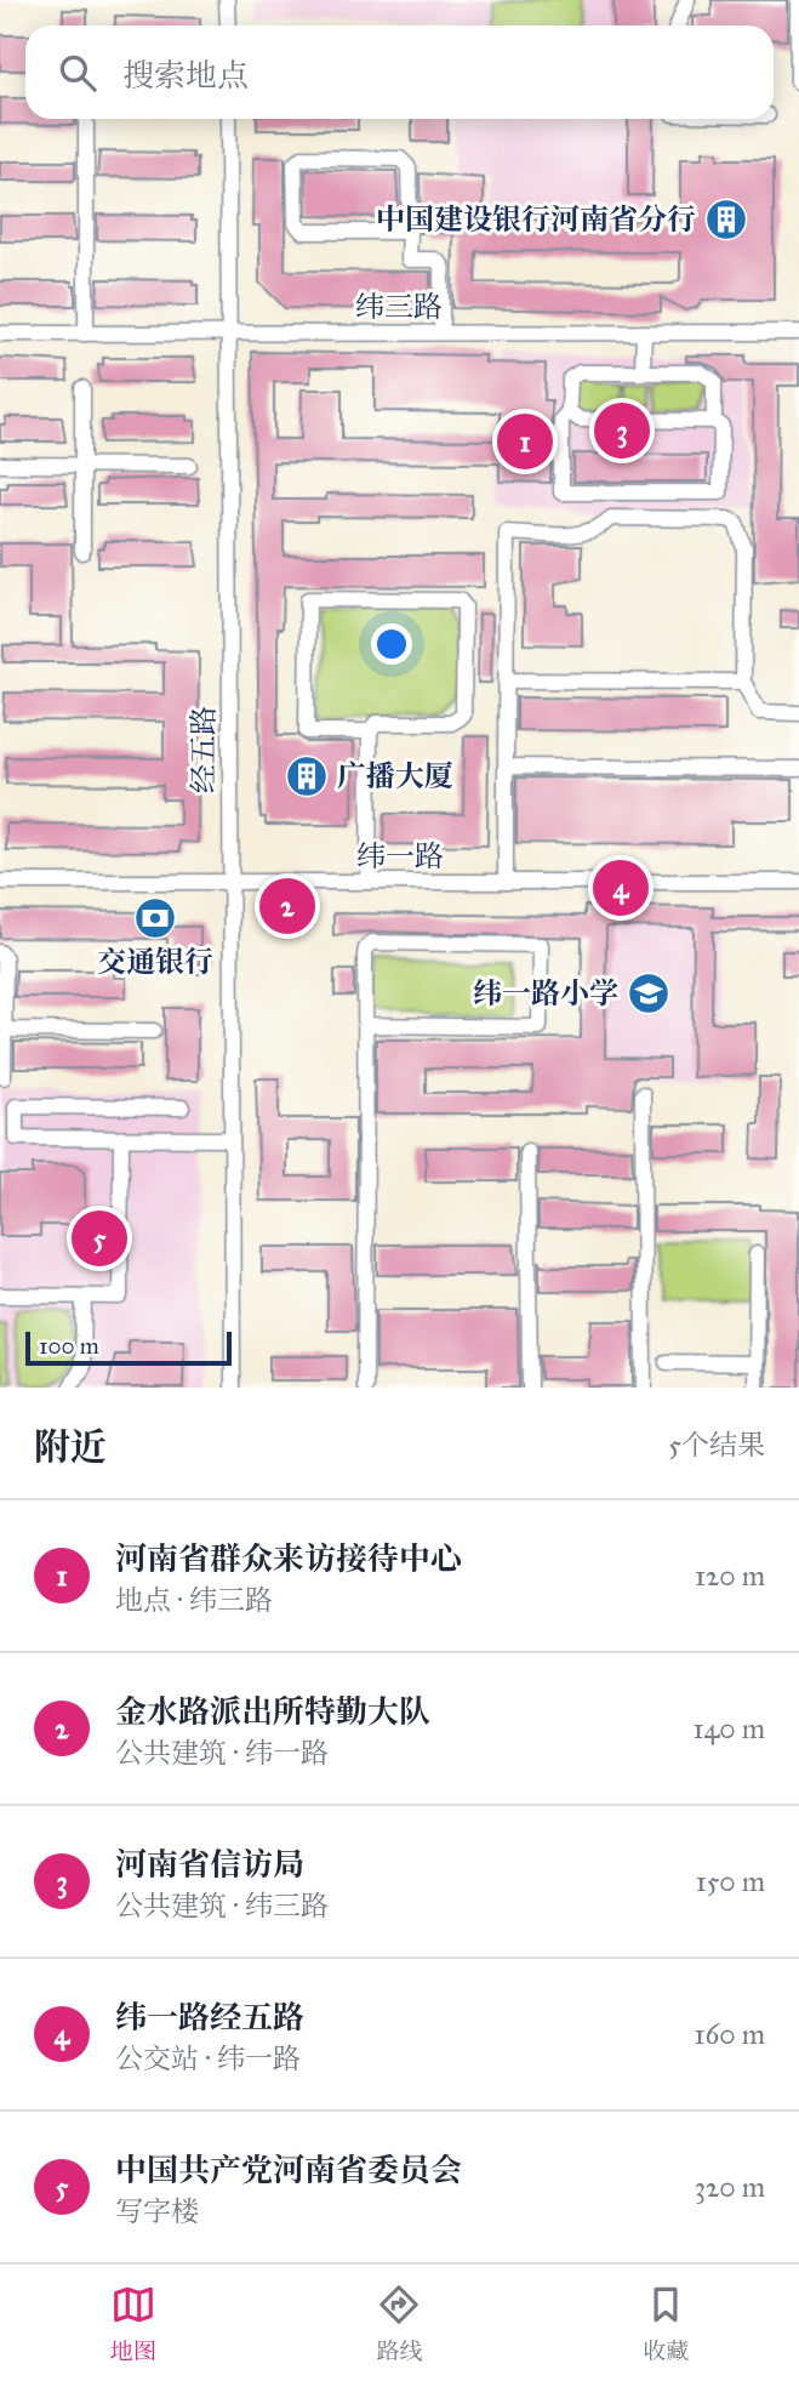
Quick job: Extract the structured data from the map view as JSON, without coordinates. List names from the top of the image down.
{
  "streets": {
    "street": ["纬三路", "经五路", "纬一路"]
  },
  "crossings": [
    ["纬三路", "经五路"],
    ["经五路", "纬一路"]
  ],
  "places": {
    "building": ["中国建设银行河南省分行", "广播大厦"],
    "bank": ["交通银行"],
    "school or university": ["纬一路小学"]
  },
  "scale_bar": "100 m",
  "page": {
    "search": "搜索地点",
    "pins": [
      "3",
      "1",
      "4",
      "2",
      "5"
    ],
    "scale": "100 m",
    "heading": ["附近", "5个结果"],
    "list": [
      {
        "mark": "1",
        "name": "河南省群众来访接待中心",
        "note": "地点 · 纬三路",
        "value": "120 m"
      },
      {
        "mark": "2",
        "name": "金水路派出所特勤大队",
        "note": "公共建筑 · 纬一路",
        "value": "140 m"
      },
      {
        "mark": "3",
        "name": "河南省信访局",
        "note": "公共建筑 · 纬三路",
        "value": "150 m"
      },
      {
        "mark": "4",
        "name": "纬一路经五路",
        "note": "公交站 · 纬一路",
        "value": "160 m"
      },
      {
        "mark": "5",
        "name": "中国共产党河南省委员会",
        "note": "写字楼",
        "value": "320 m"
      }
    ],
    "nav": ["地图", "路线", "收藏"]
  }
}
